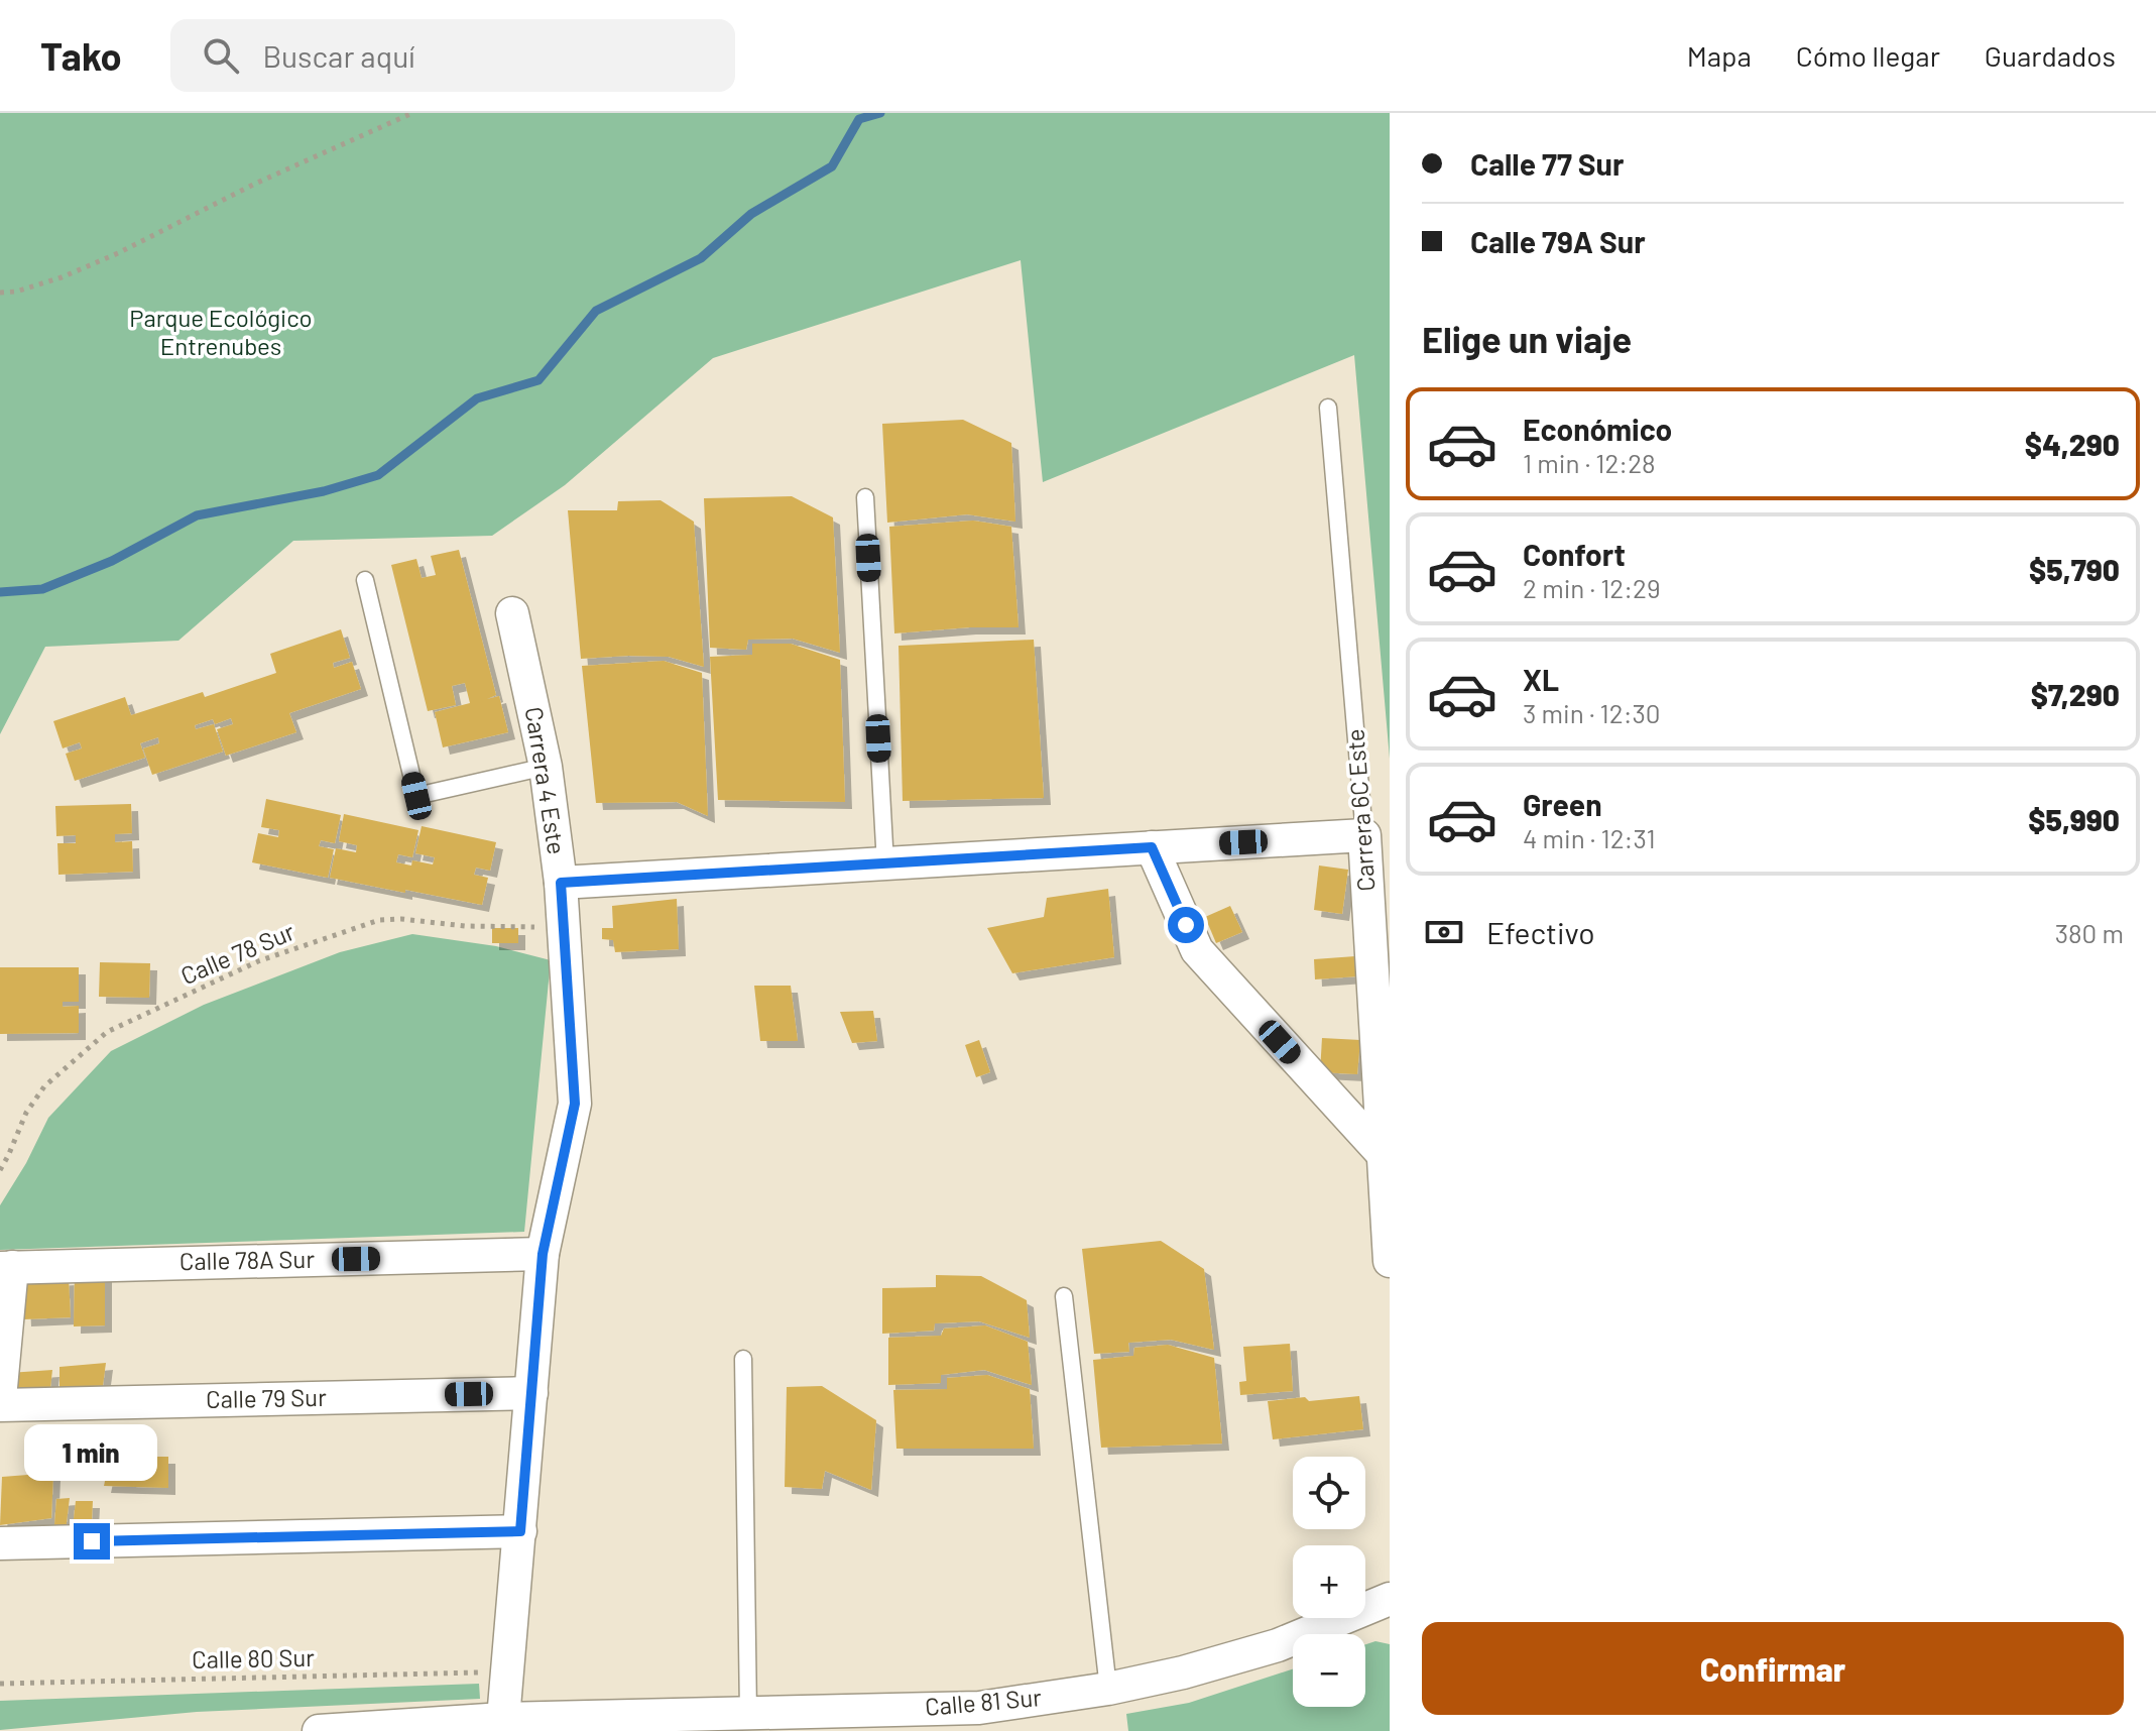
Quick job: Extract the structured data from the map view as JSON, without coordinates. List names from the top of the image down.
{
  "streets": {
    "street": [
      "Carrera 4 Este",
      "Carrera 6C Este",
      "Calle 78A Sur",
      "Calle 79 Sur",
      "Calle 81 Sur"
    ],
    "path": ["Calle 78 Sur", "Calle 80 Sur"]
  },
  "crossings": [
    ["Carrera 4 Este", "Calle 78 Sur"],
    ["Carrera 4 Este", "Calle 78A Sur"],
    ["Carrera 4 Este", "Calle 79 Sur"],
    ["Carrera 4 Este", "Calle 80 Sur"],
    ["Carrera 4 Este", "Calle 81 Sur"]
  ],
  "parks": ["Parque Ecológico Entrenubes"],
  "page": {
    "header": "Tako",
    "search": "Buscar aquí",
    "nav": ["Mapa", "Cómo llegar", "Guardados"],
    "banner": ["Calle 77 Sur", "Calle 79A Sur"],
    "heading": "Elige un viaje",
    "list": [
      {
        "name": "Económico",
        "note": "1 min · 12:28",
        "value": "$4,290"
      },
      {
        "name": "Confort",
        "note": "2 min · 12:29",
        "value": "$5,790"
      },
      {
        "name": "XL",
        "note": "3 min · 12:30",
        "value": "$7,290"
      },
      {
        "name": "Green",
        "note": "4 min · 12:31",
        "value": "$5,990"
      }
    ],
    "pay": ["Efectivo", "380 m"],
    "bubble": "1 min",
    "map_buttons": ["+", "−"],
    "buttons": "Confirmar"
  }
}
